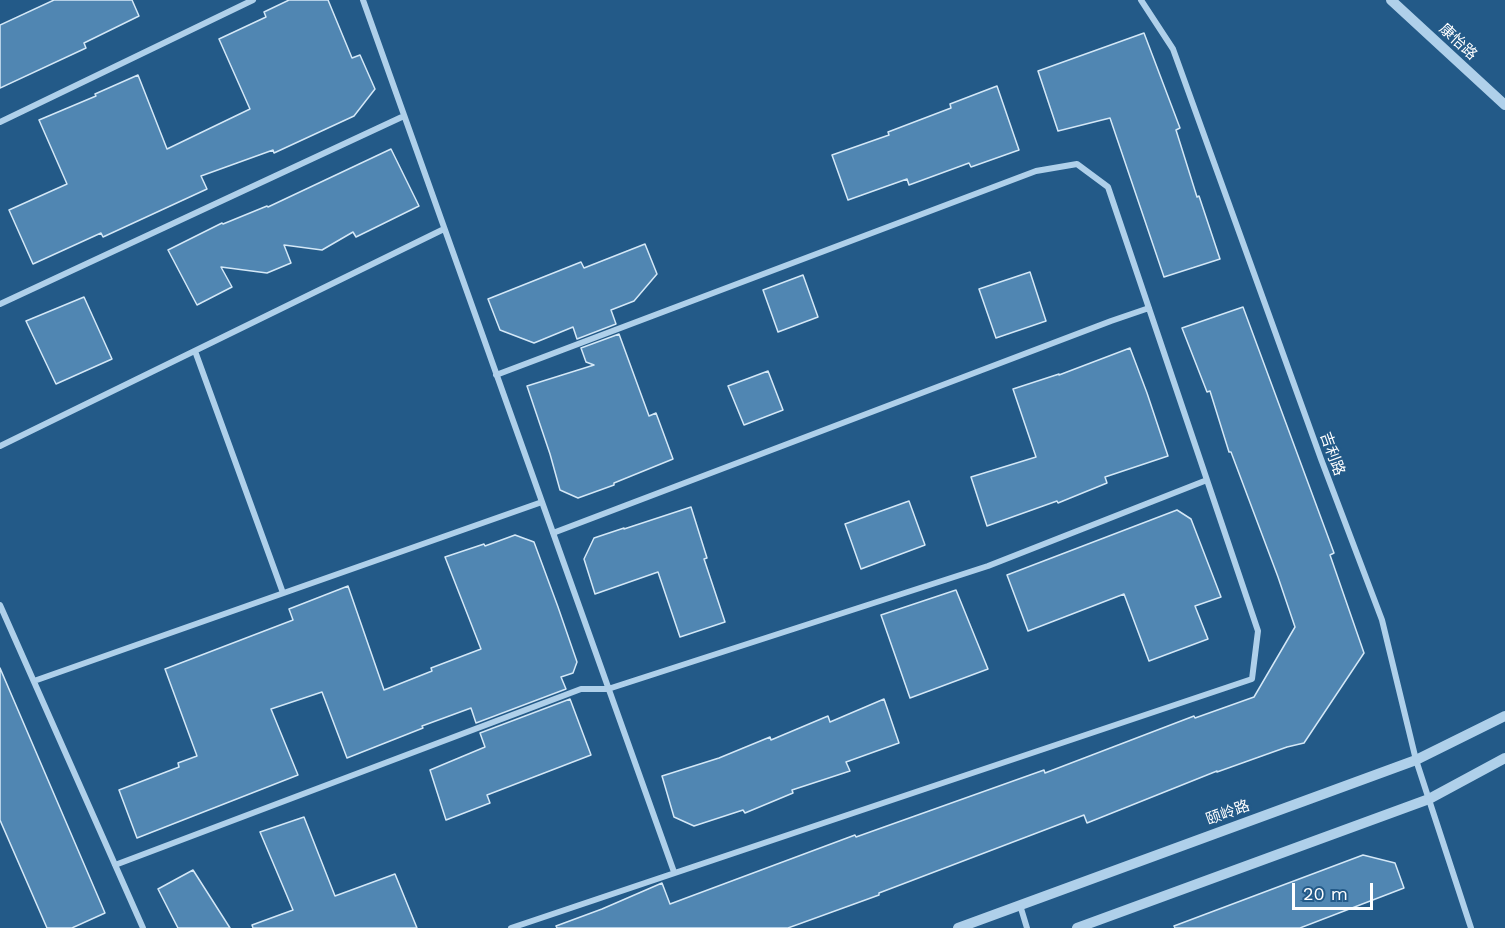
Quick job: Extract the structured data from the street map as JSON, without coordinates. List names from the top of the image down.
{
  "streets": {
    "street": ["康怡路", "吉利路", "颐岭路"]
  },
  "crossings": [
    ["吉利路", "颐岭路"]
  ],
  "scale_bar": "20 m"
}
